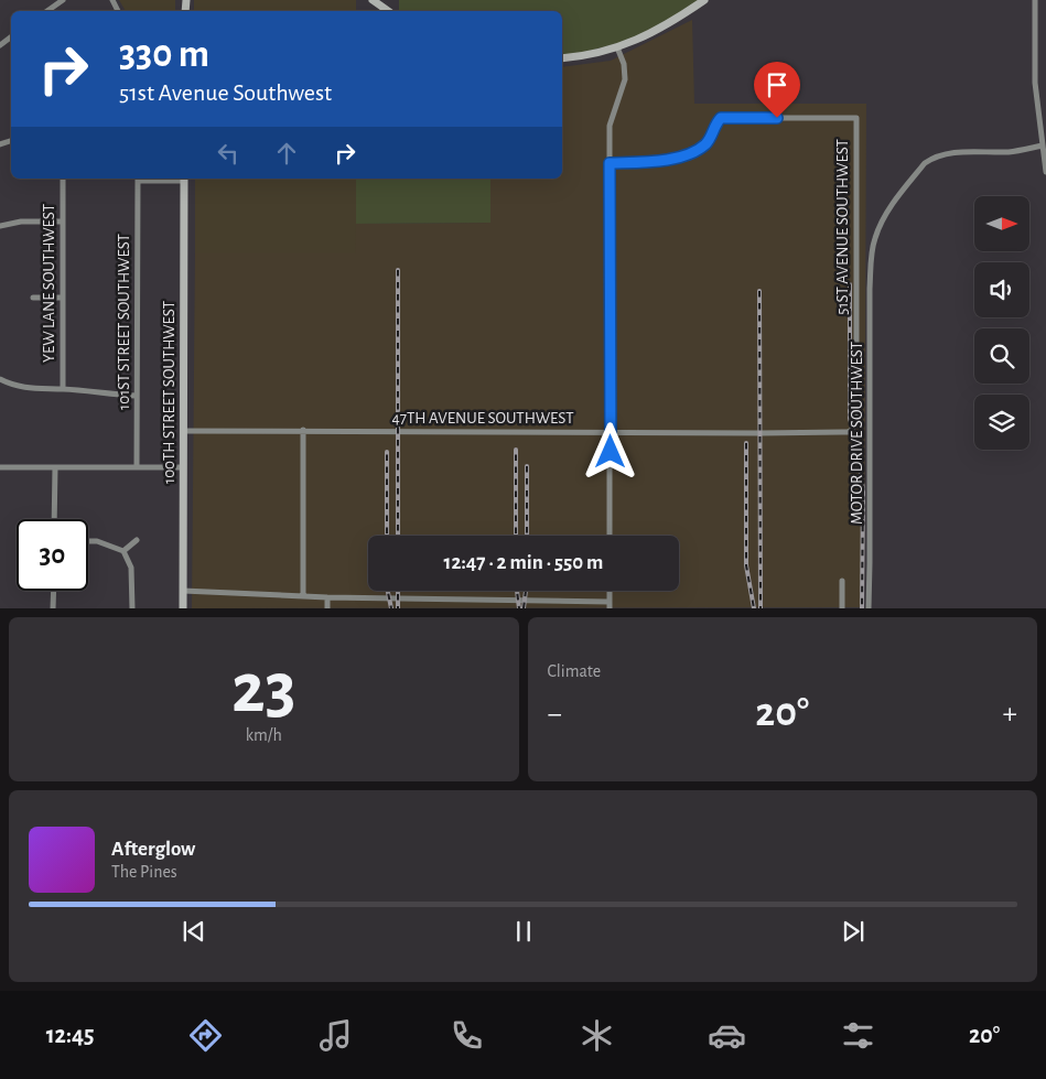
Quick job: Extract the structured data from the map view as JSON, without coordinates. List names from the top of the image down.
{
  "streets": {
    "main road": ["100TH STREET SOUTHWEST"],
    "street": [
      "51ST AVENUE SOUTHWEST",
      "YEW LANE SOUTHWEST",
      "101ST STREET SOUTHWEST",
      "47TH AVENUE SOUTHWEST",
      "MOTOR DRIVE SOUTHWEST"
    ]
  },
  "crossings": [
    ["51ST AVENUE SOUTHWEST", "47TH AVENUE SOUTHWEST"],
    ["100TH STREET SOUTHWEST", "47TH AVENUE SOUTHWEST"]
  ],
  "north": "right",
  "page": {
    "turn": ["330 m", "51st Avenue Southwest"],
    "limit": "30",
    "trip": "12:47 · 2 min · 550 m",
    "tile": [
      ["23", "km/h"],
      "Climate"
    ],
    "heat": ["−", "20°", "+"],
    "song": ["Afterglow", "The Pines"],
    "tabs": ["12:45", "20°"]
  }
}
